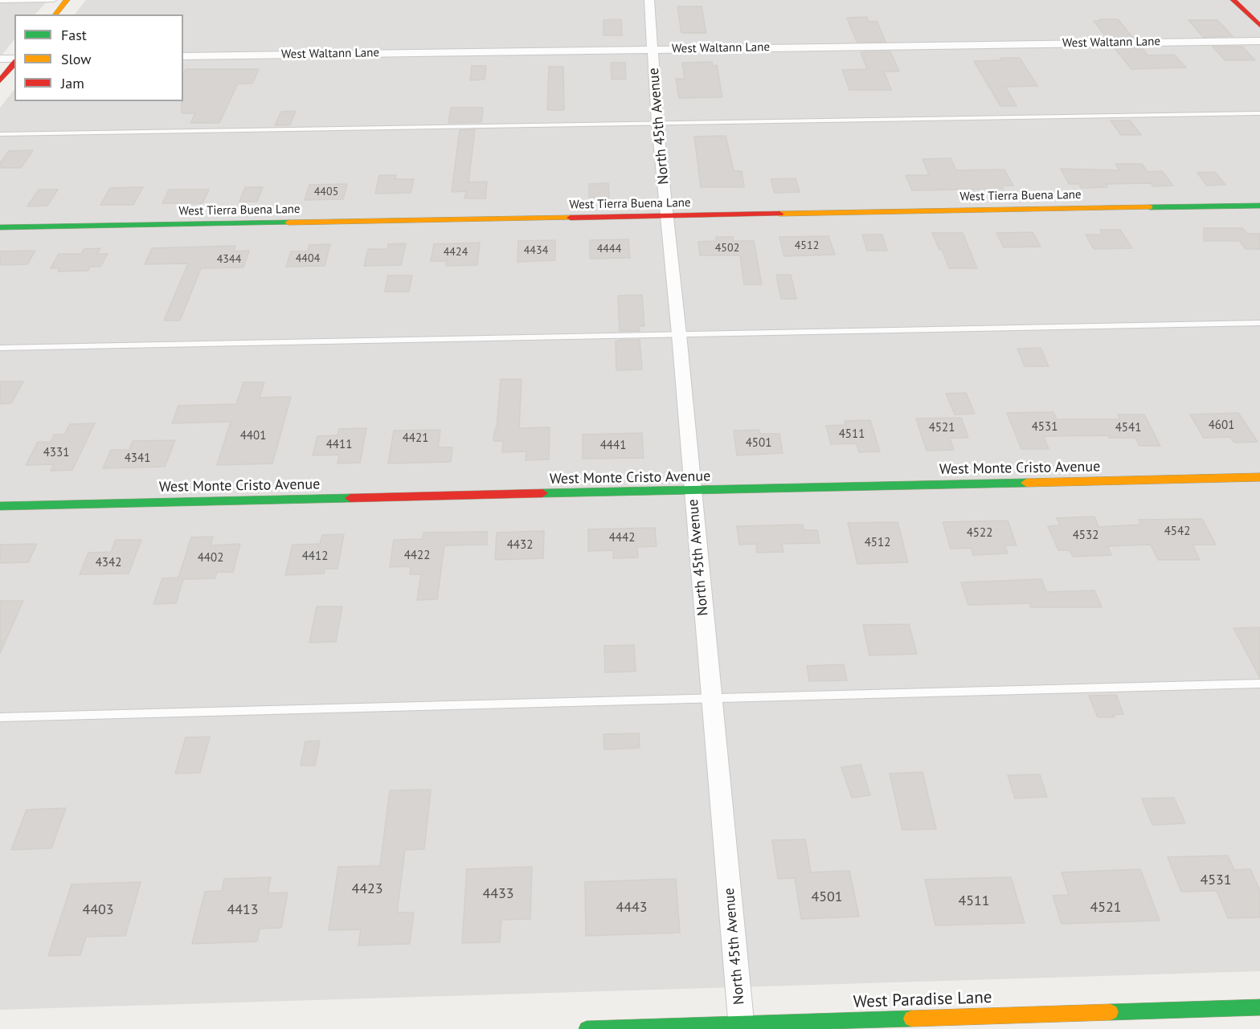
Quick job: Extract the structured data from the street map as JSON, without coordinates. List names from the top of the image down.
{
  "streets": {
    "street": [
      "West Waltann Lane",
      "North 45th Avenue",
      "West Tierra Buena Lane",
      "West Monte Cristo Avenue",
      "West Paradise Lane"
    ]
  },
  "crossings": [
    ["West Waltann Lane", "North 45th Avenue"],
    ["North 45th Avenue", "West Tierra Buena Lane"],
    ["North 45th Avenue", "West Monte Cristo Avenue"],
    ["North 45th Avenue", "West Paradise Lane"]
  ],
  "house_numbers": [
    "4405",
    "4512",
    "4502",
    "4444",
    "4434",
    "4424",
    "4404",
    "4344",
    "4601",
    "4531",
    "4521",
    "4541",
    "4511",
    "4401",
    "4421",
    "4501",
    "4411",
    "4441",
    "4331",
    "4341",
    "4542",
    "4522",
    "4532",
    "4442",
    "4512",
    "4432",
    "4422",
    "4412",
    "4402",
    "4342",
    "4531",
    "4423",
    "4433",
    "4501",
    "4511",
    "4443",
    "4521",
    "4403",
    "4413"
  ],
  "legend": ["Fast", "Slow", "Jam"]
}
